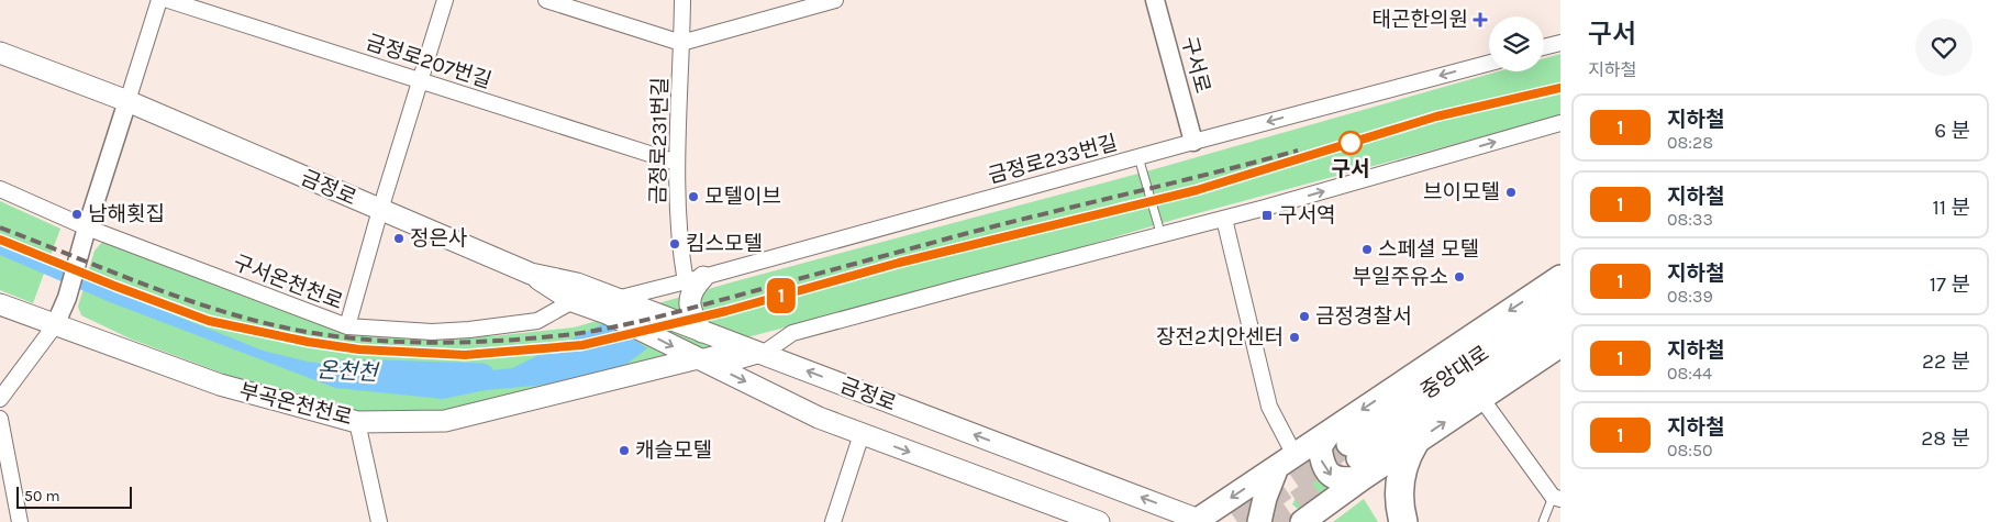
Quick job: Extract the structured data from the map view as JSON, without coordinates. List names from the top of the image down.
{
  "streets": {
    "main road": ["금정로", "중앙대로", "부곡온천천로"],
    "street": [
      "금정로207번길",
      "구서로",
      "금정로231번길",
      "금정로233번길",
      "구서온천천로"
    ]
  },
  "crossings": [
    ["금정로207번길", "금정로231번길"],
    ["구서로", "금정로233번길"],
    ["금정로231번길", "금정로233번길"],
    ["금정로233번길", "금정로"],
    ["금정로", "구서온천천로"],
    ["금정로", "부곡온천천로"]
  ],
  "water": ["온천천"],
  "places": {
    "health": ["태곤한의원"],
    "other": [
      "구서",
      "브이모텔",
      "모텔이브",
      "남해횟집",
      "정은사",
      "킴스모텔",
      "스페셜 모텔",
      "부일주유소",
      "금정경찰서",
      "장전2치안센터",
      "캐슬모텔"
    ],
    "transit": ["구서역"]
  },
  "lines": ["metro line 1"],
  "scale_bar": "50 m",
  "page": {
    "on_map": "1",
    "heading": ["구서", "지하철"],
    "list": [
      {
        "mark": "1",
        "name": "지하철",
        "note": "08:28",
        "value": "6 분"
      },
      {
        "mark": "1",
        "name": "지하철",
        "note": "08:33",
        "value": "11 분"
      },
      {
        "mark": "1",
        "name": "지하철",
        "note": "08:39",
        "value": "17 분"
      },
      {
        "mark": "1",
        "name": "지하철",
        "note": "08:44",
        "value": "22 분"
      },
      {
        "mark": "1",
        "name": "지하철",
        "note": "08:50",
        "value": "28 분"
      }
    ],
    "scale": "50 m"
  }
}
